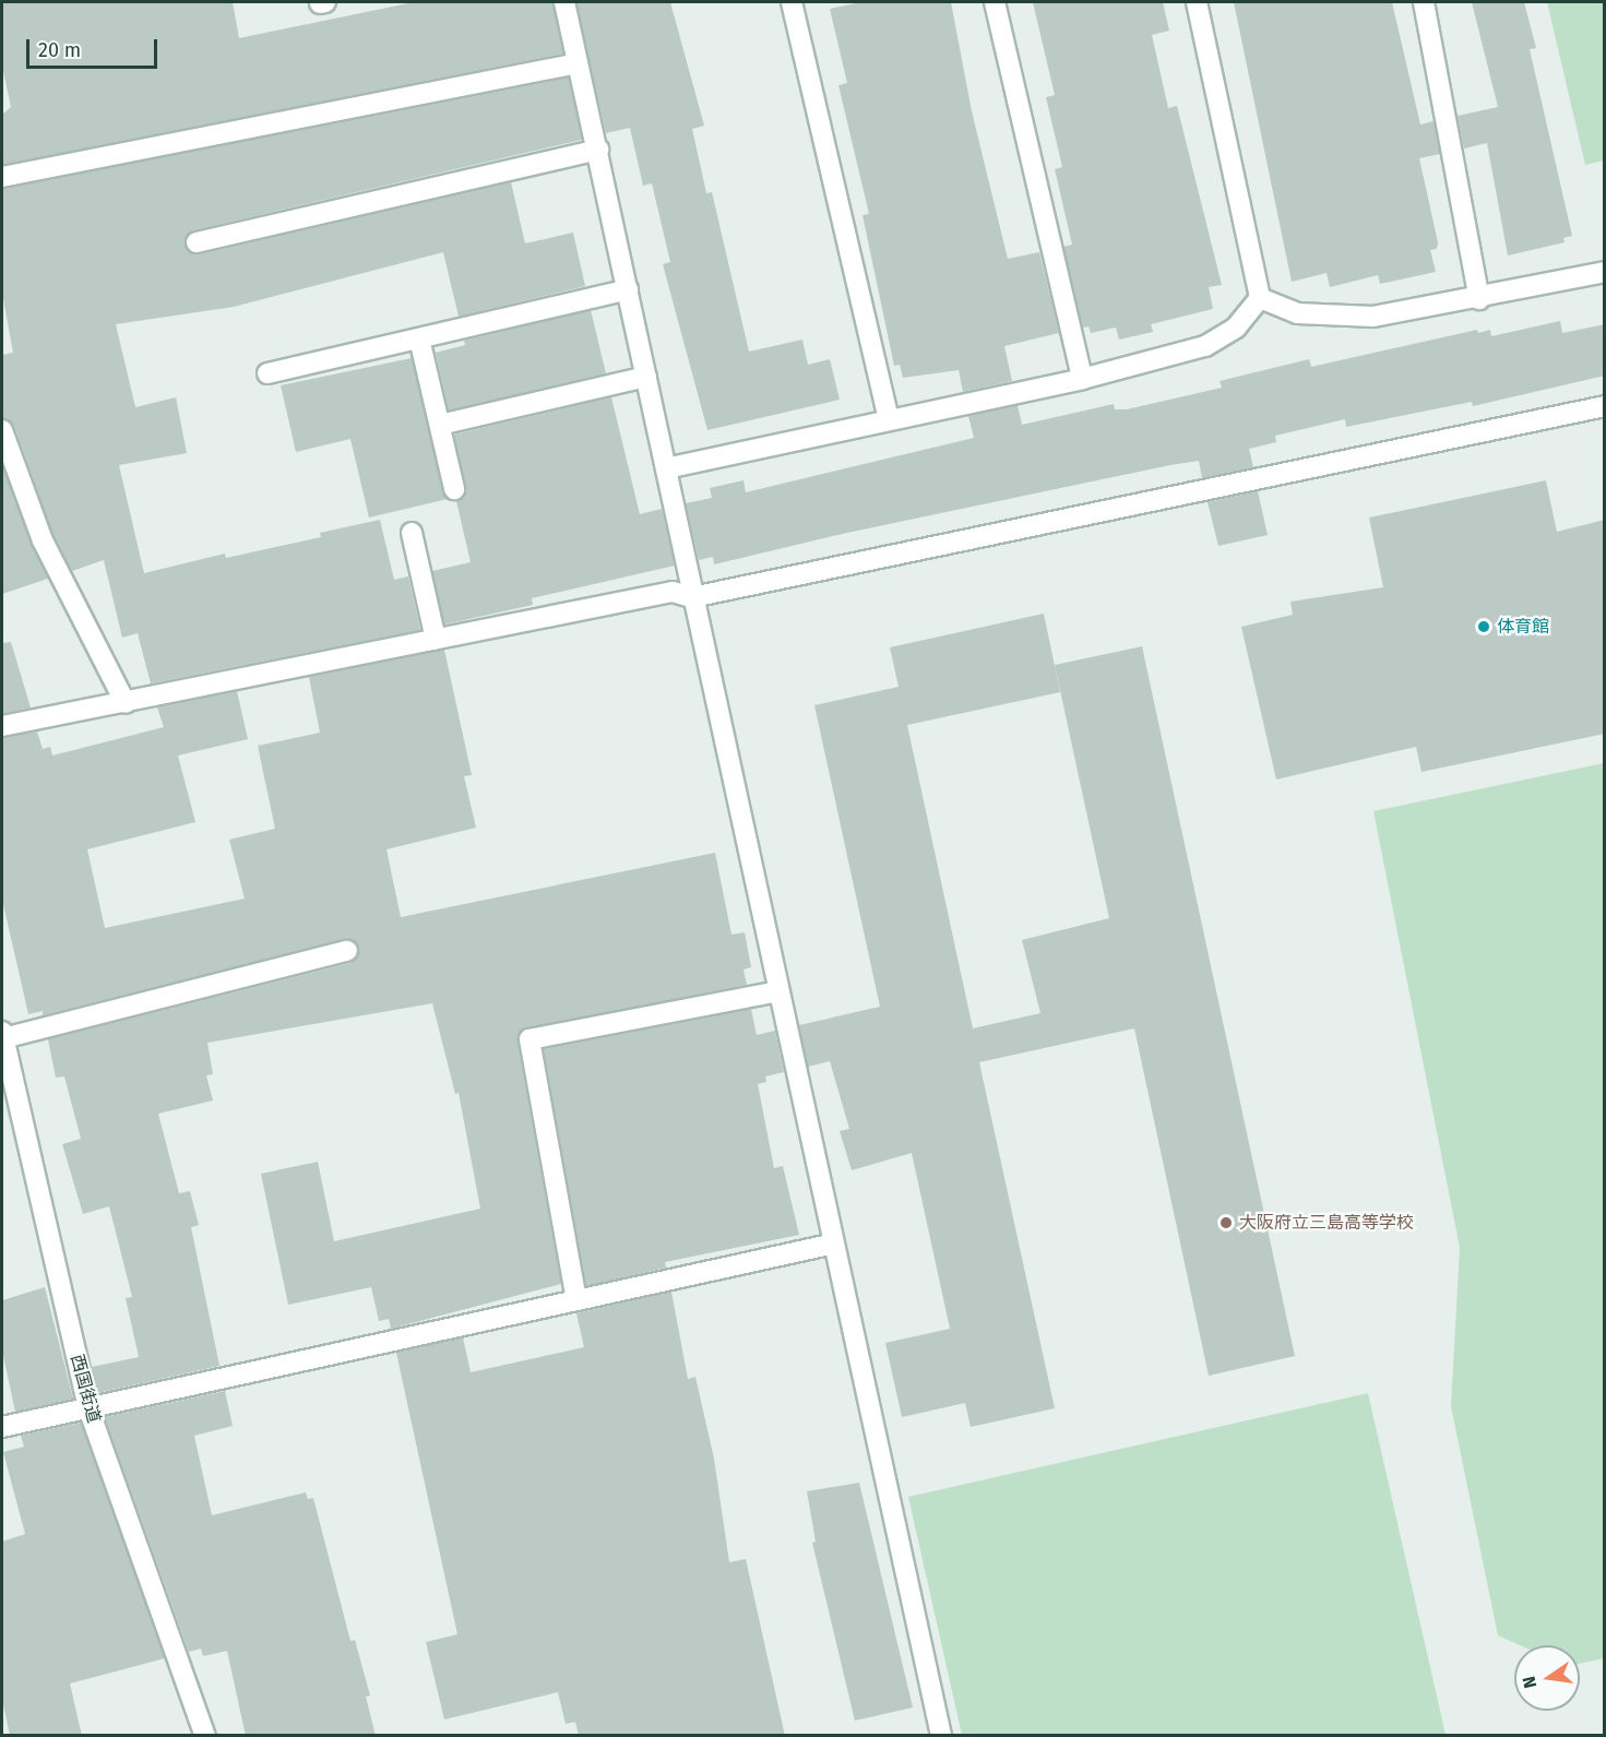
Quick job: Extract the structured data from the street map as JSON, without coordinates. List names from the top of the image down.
{
  "streets": {
    "street": ["西国街道"]
  },
  "places": ["体育館", "大阪府立三島高等学校"],
  "scale_bar": "20 m",
  "north": "left"
}
